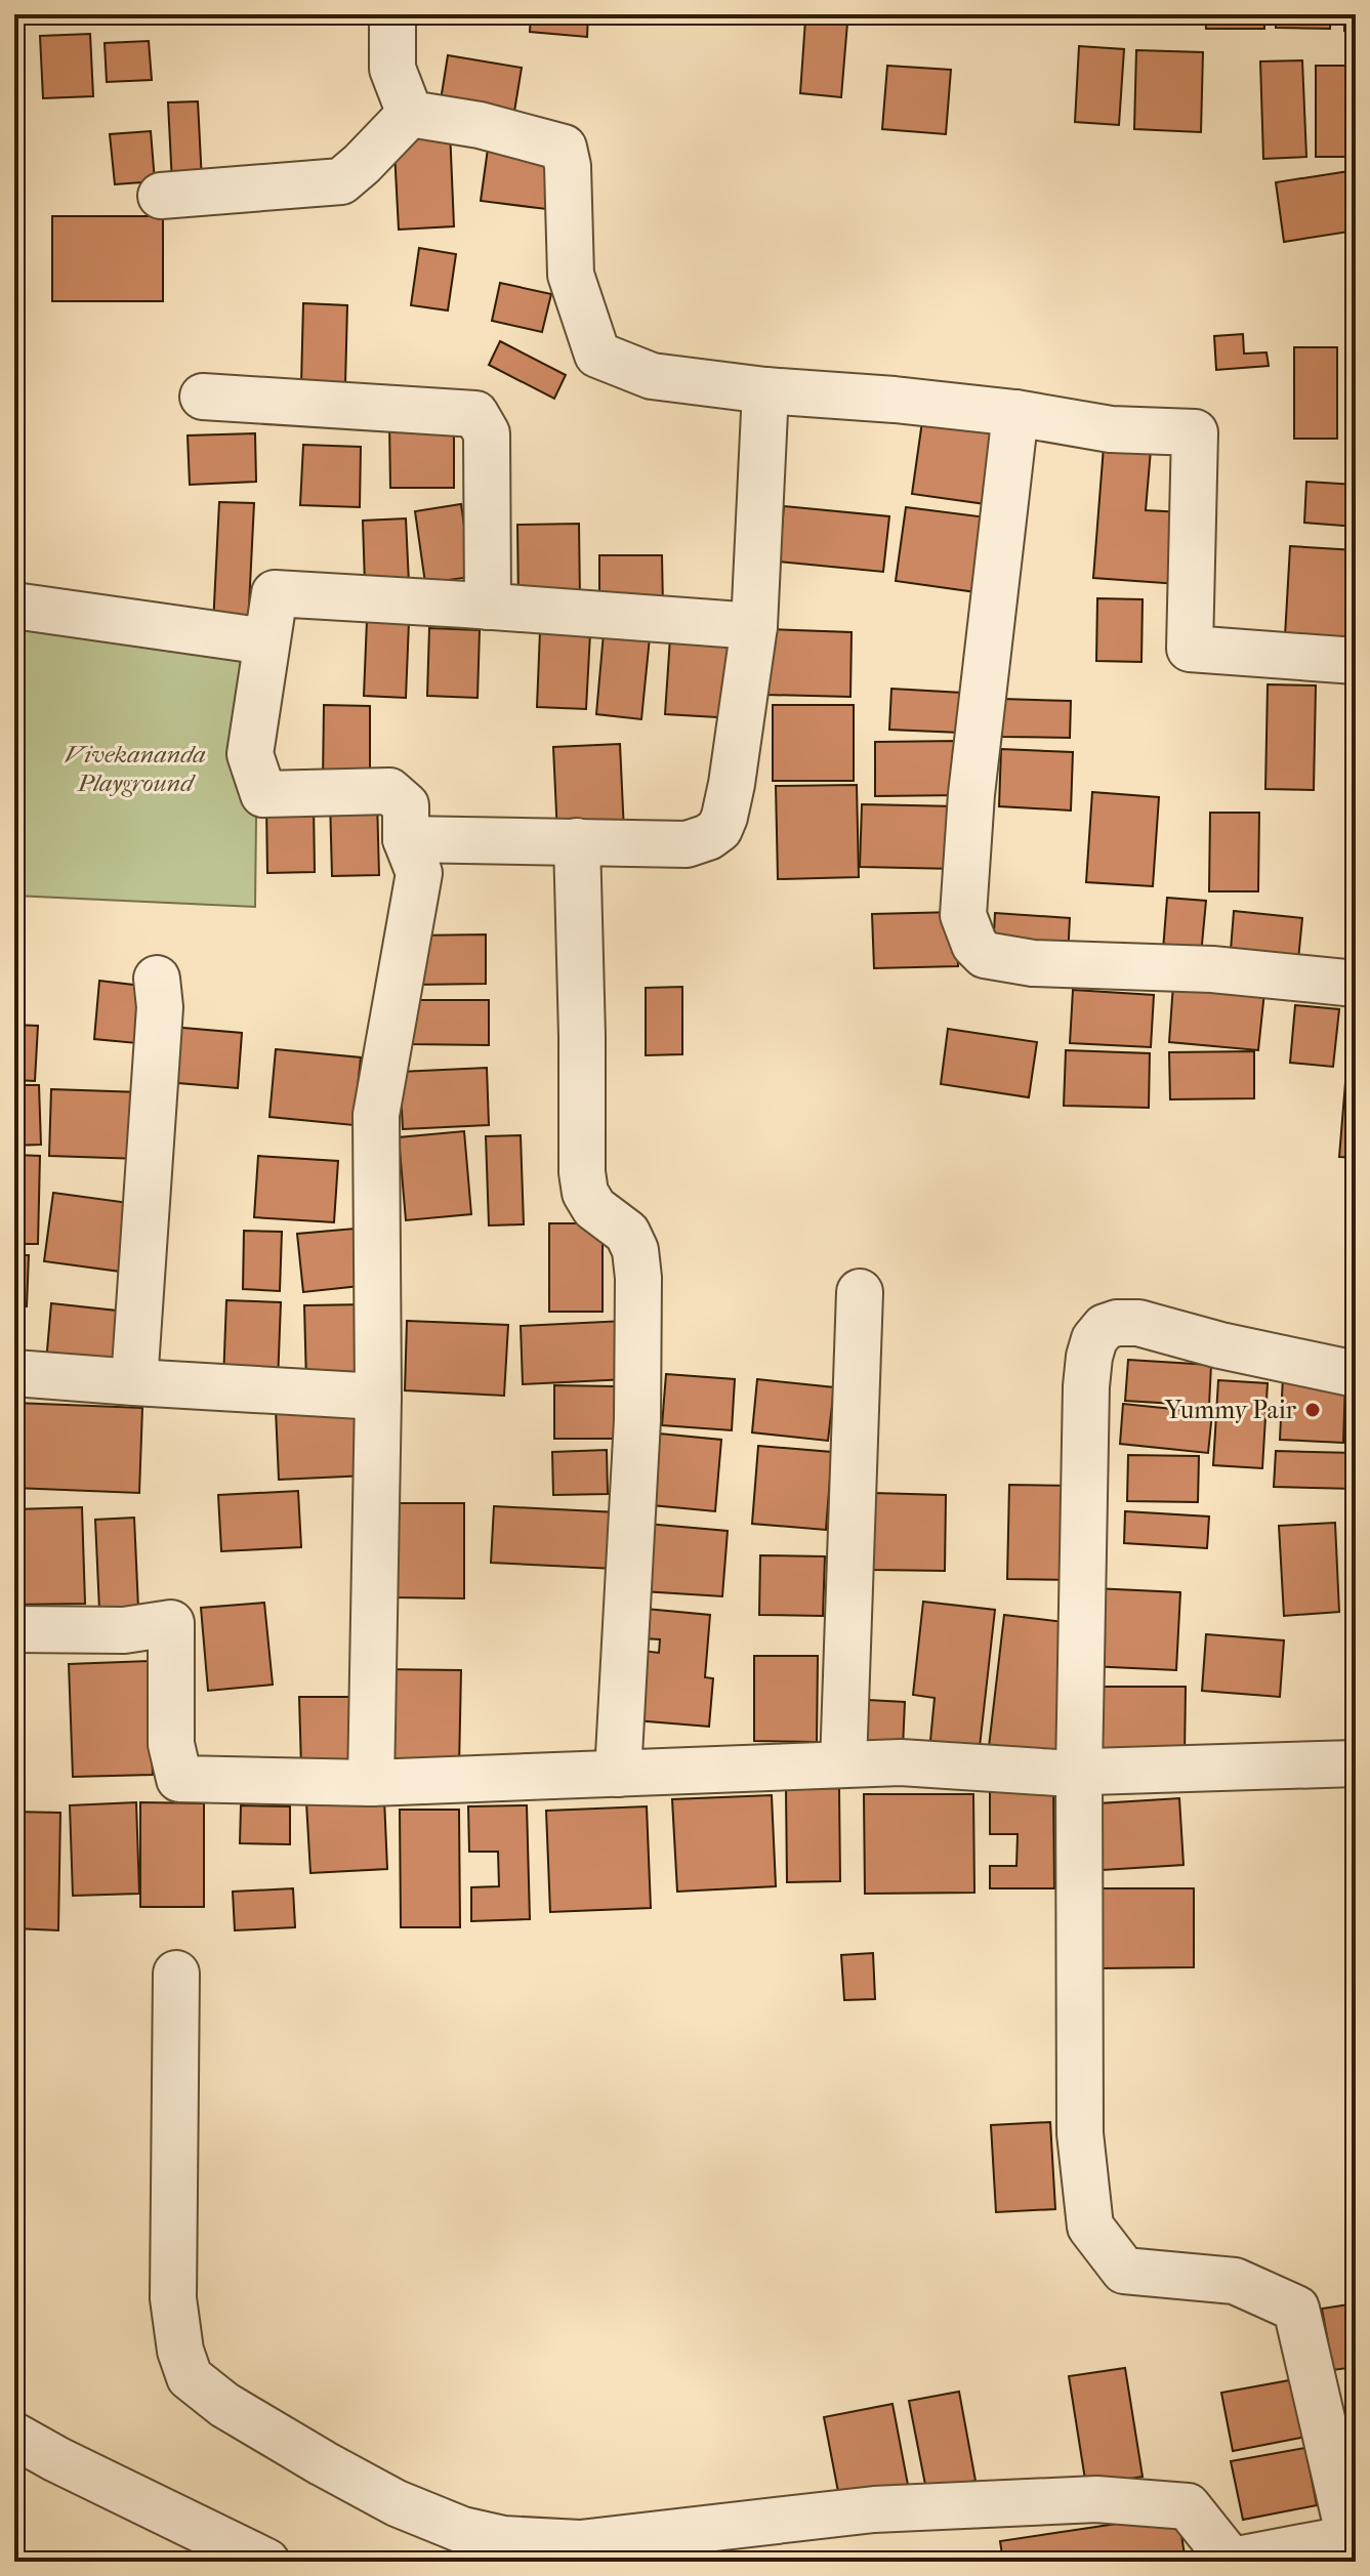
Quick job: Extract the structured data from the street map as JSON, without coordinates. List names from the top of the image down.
{
  "parks": ["Vivekananda Playground"],
  "places": ["Yummy Pair"]
}
